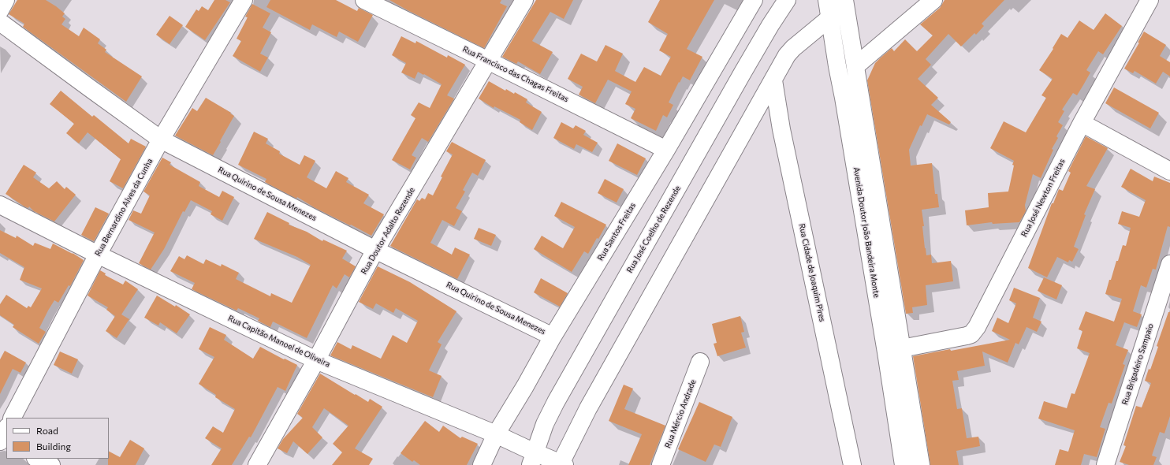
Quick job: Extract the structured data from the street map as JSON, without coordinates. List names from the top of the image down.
{
  "streets": {
    "street": [
      "Rua Francisco das Chagas Freitas",
      "Rua Quirino de Sousa Menezes",
      "Rua José Newton Freitas",
      "Rua Bernardino Alves da Cunha",
      "Rua José Coelho de Rezende",
      "Rua Doutor Adalto Rezende",
      "Rua Santos Freitas",
      "Avenida Doutor João Bandeira Monte",
      "Rua Cidade de Joaquim Pires",
      "Rua Capitão Manoel de Oliveira",
      "Rua Brigadeiro Sampaio",
      "Rua Mércio Andrade"
    ]
  },
  "crossings": [
    ["Rua Francisco das Chagas Freitas", "Rua Doutor Adalto Rezende"],
    ["Rua Francisco das Chagas Freitas", "Rua Santos Freitas"],
    ["Rua Quirino de Sousa Menezes", "Rua Bernardino Alves da Cunha"],
    ["Rua Quirino de Sousa Menezes", "Rua Doutor Adalto Rezende"],
    ["Rua Quirino de Sousa Menezes", "Rua Santos Freitas"],
    ["Rua José Newton Freitas", "Avenida Doutor João Bandeira Monte"],
    ["Rua Bernardino Alves da Cunha", "Rua Capitão Manoel de Oliveira"],
    ["Rua José Coelho de Rezende", "Rua Capitão Manoel de Oliveira"],
    ["Rua Doutor Adalto Rezende", "Rua Capitão Manoel de Oliveira"],
    ["Rua Santos Freitas", "Rua Capitão Manoel de Oliveira"]
  ],
  "legend": ["Road", "Building"]
}
